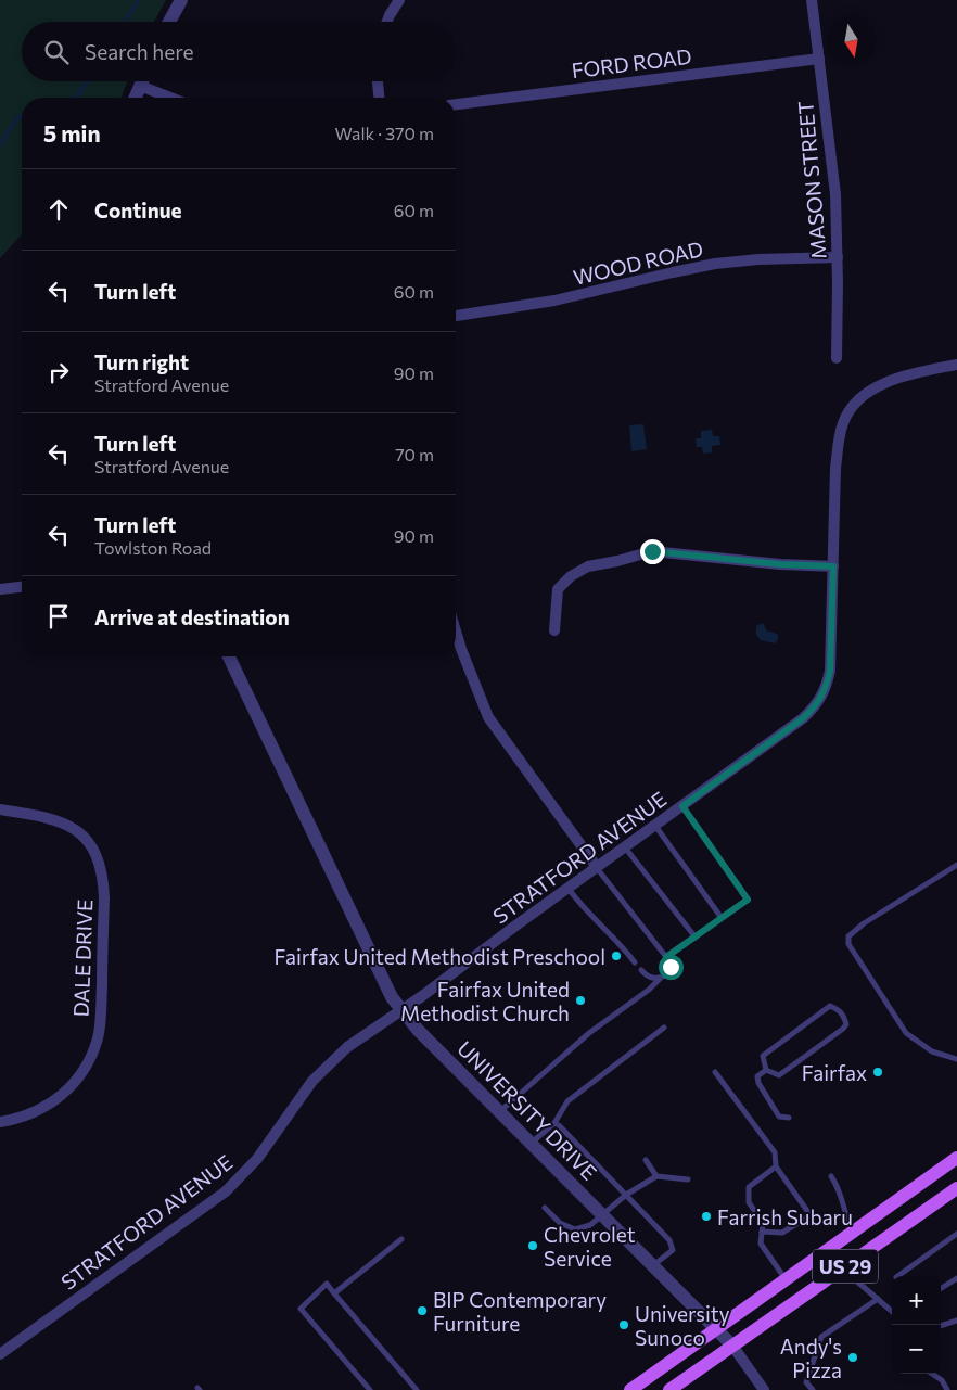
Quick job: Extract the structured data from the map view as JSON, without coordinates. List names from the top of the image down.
{
  "streets": {
    "main road": ["US 29"],
    "street": [
      "FORD ROAD",
      "MASON STREET",
      "WOOD ROAD",
      "STRATFORD AVENUE",
      "DALE DRIVE",
      "UNIVERSITY DRIVE"
    ]
  },
  "crossings": [
    ["FORD ROAD", "MASON STREET"],
    ["MASON STREET", "WOOD ROAD"],
    ["STRATFORD AVENUE", "UNIVERSITY DRIVE"],
    ["UNIVERSITY DRIVE", "US 29"]
  ],
  "places": [
    "Fairfax United Methodist Preschool",
    "Fairfax United Methodist Church",
    "Fairfax",
    "Farrish Subaru",
    "Chevrolet Service",
    "BIP Contemporary Furniture",
    "University Sunoco",
    "Andy's Pizza"
  ],
  "north": "bottom",
  "page": {
    "search": "Search here",
    "heading": ["5 min", "Walk · 370 m"],
    "list": [
      ["Continue", "60 m"],
      ["Turn left", "60 m"],
      ["Turn right", "Stratford Avenue", "90 m"],
      ["Turn left", "Stratford Avenue", "70 m"],
      ["Turn left", "Towlston Road", "90 m"],
      "Arrive at destination"
    ],
    "map_buttons": ["+", "−"]
  }
}
